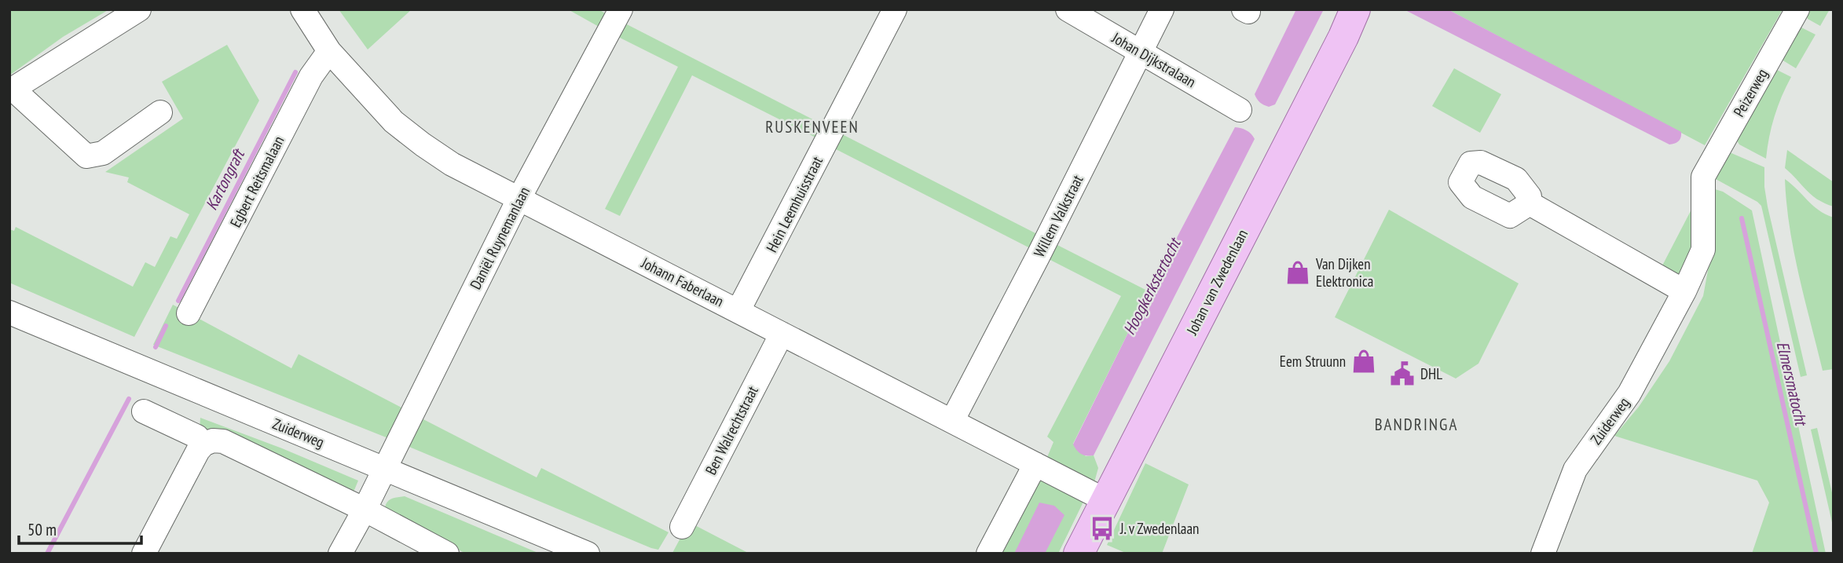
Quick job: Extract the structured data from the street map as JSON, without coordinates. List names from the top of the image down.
{
  "streets": {
    "main road": ["Johan van Zwedenlaan"],
    "street": [
      "Johan Dijkstralaan",
      "Peizerweg",
      "Egbert Reitsmalaan",
      "Hein Leemhuisstraat",
      "Willem Valkstraat",
      "Daniël Ruynemanlaan",
      "Johann Faberlaan",
      "Zuiderweg",
      "Ben Walrechtstraat"
    ]
  },
  "crossings": [
    ["Johan Dijkstralaan", "Willem Valkstraat"],
    ["Peizerweg", "Zuiderweg"],
    ["Egbert Reitsmalaan", "Johann Faberlaan"],
    ["Hein Leemhuisstraat", "Johann Faberlaan"],
    ["Willem Valkstraat", "Johann Faberlaan"],
    ["Daniël Ruynemanlaan", "Johann Faberlaan"],
    ["Daniël Ruynemanlaan", "Zuiderweg"],
    ["Johann Faberlaan", "Johan van Zwedenlaan"],
    ["Johann Faberlaan", "Ben Walrechtstraat"]
  ],
  "districts": ["RUSKENVEEN", "BANDRINGA"],
  "water": ["Kartongraft", "Hoogkerkstertocht", "Elmersmatocht"],
  "places": {
    "shop": ["Van Dijken Elektronica", "Eem Struunn"],
    "public building": ["DHL"],
    "bus stop": ["J. v Zwedenlaan"]
  },
  "scale_bar": "50 m"
}
